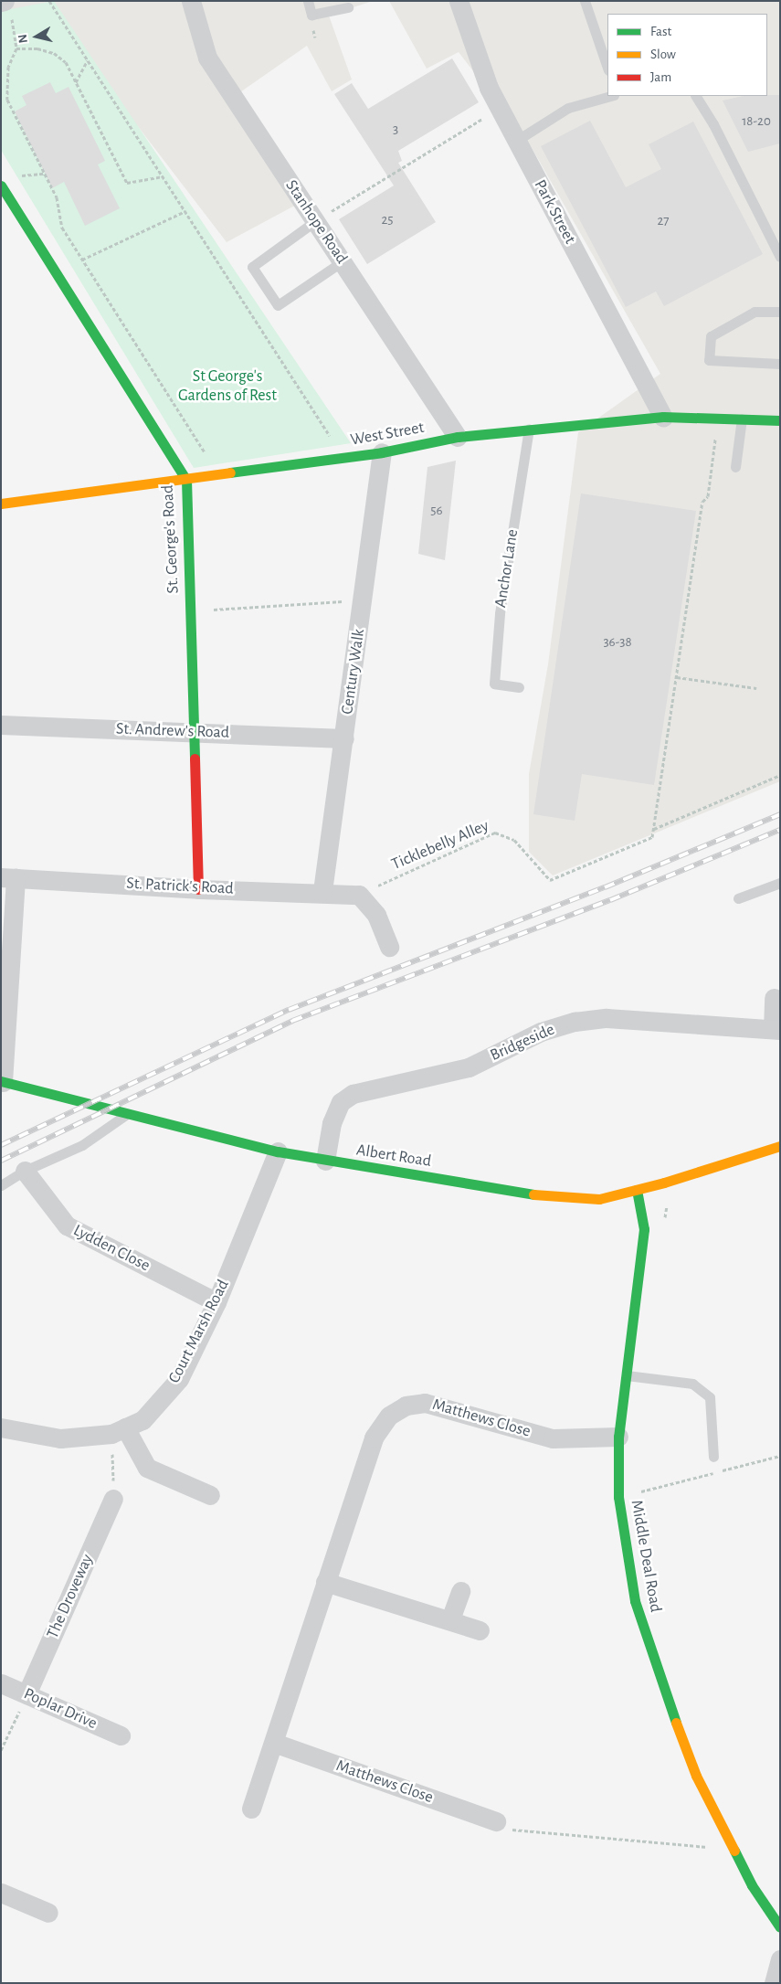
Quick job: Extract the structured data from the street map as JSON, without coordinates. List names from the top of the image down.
{
  "streets": {
    "street": [
      "Park Street",
      "Stanhope Road",
      "West Street",
      "St. George's Road",
      "Century Walk",
      "St. Andrew's Road",
      "St. Patrick's Road",
      "Bridgeside",
      "Albert Road",
      "Lydden Close",
      "Court Marsh Road",
      "Matthews Close",
      "Middle Deal Road",
      "The Droveway",
      "Poplar Drive"
    ],
    "lane": ["Anchor Lane"],
    "path": ["Ticklebelly Alley"]
  },
  "crossings": [
    ["Park Street", "West Street"],
    ["Stanhope Road", "West Street"],
    ["West Street", "St. George's Road"],
    ["West Street", "Anchor Lane"],
    ["West Street", "Century Walk"],
    ["St. George's Road", "St. Andrew's Road"],
    ["St. George's Road", "St. Patrick's Road"],
    ["Century Walk", "St. Andrew's Road"],
    ["Century Walk", "St. Patrick's Road"],
    ["Ticklebelly Alley", "St. Patrick's Road"],
    ["Bridgeside", "Albert Road"],
    ["Albert Road", "Court Marsh Road"],
    ["Albert Road", "Middle Deal Road"],
    ["Lydden Close", "Court Marsh Road"],
    ["Matthews Close", "Middle Deal Road"],
    ["The Droveway", "Poplar Drive"]
  ],
  "parks": ["St George's Gardens of Rest"],
  "house_numbers": [
    "18-20",
    "3",
    "25",
    "27",
    "56",
    "36-38"
  ],
  "legend": ["Fast", "Slow", "Jam"],
  "north": "left"
}
